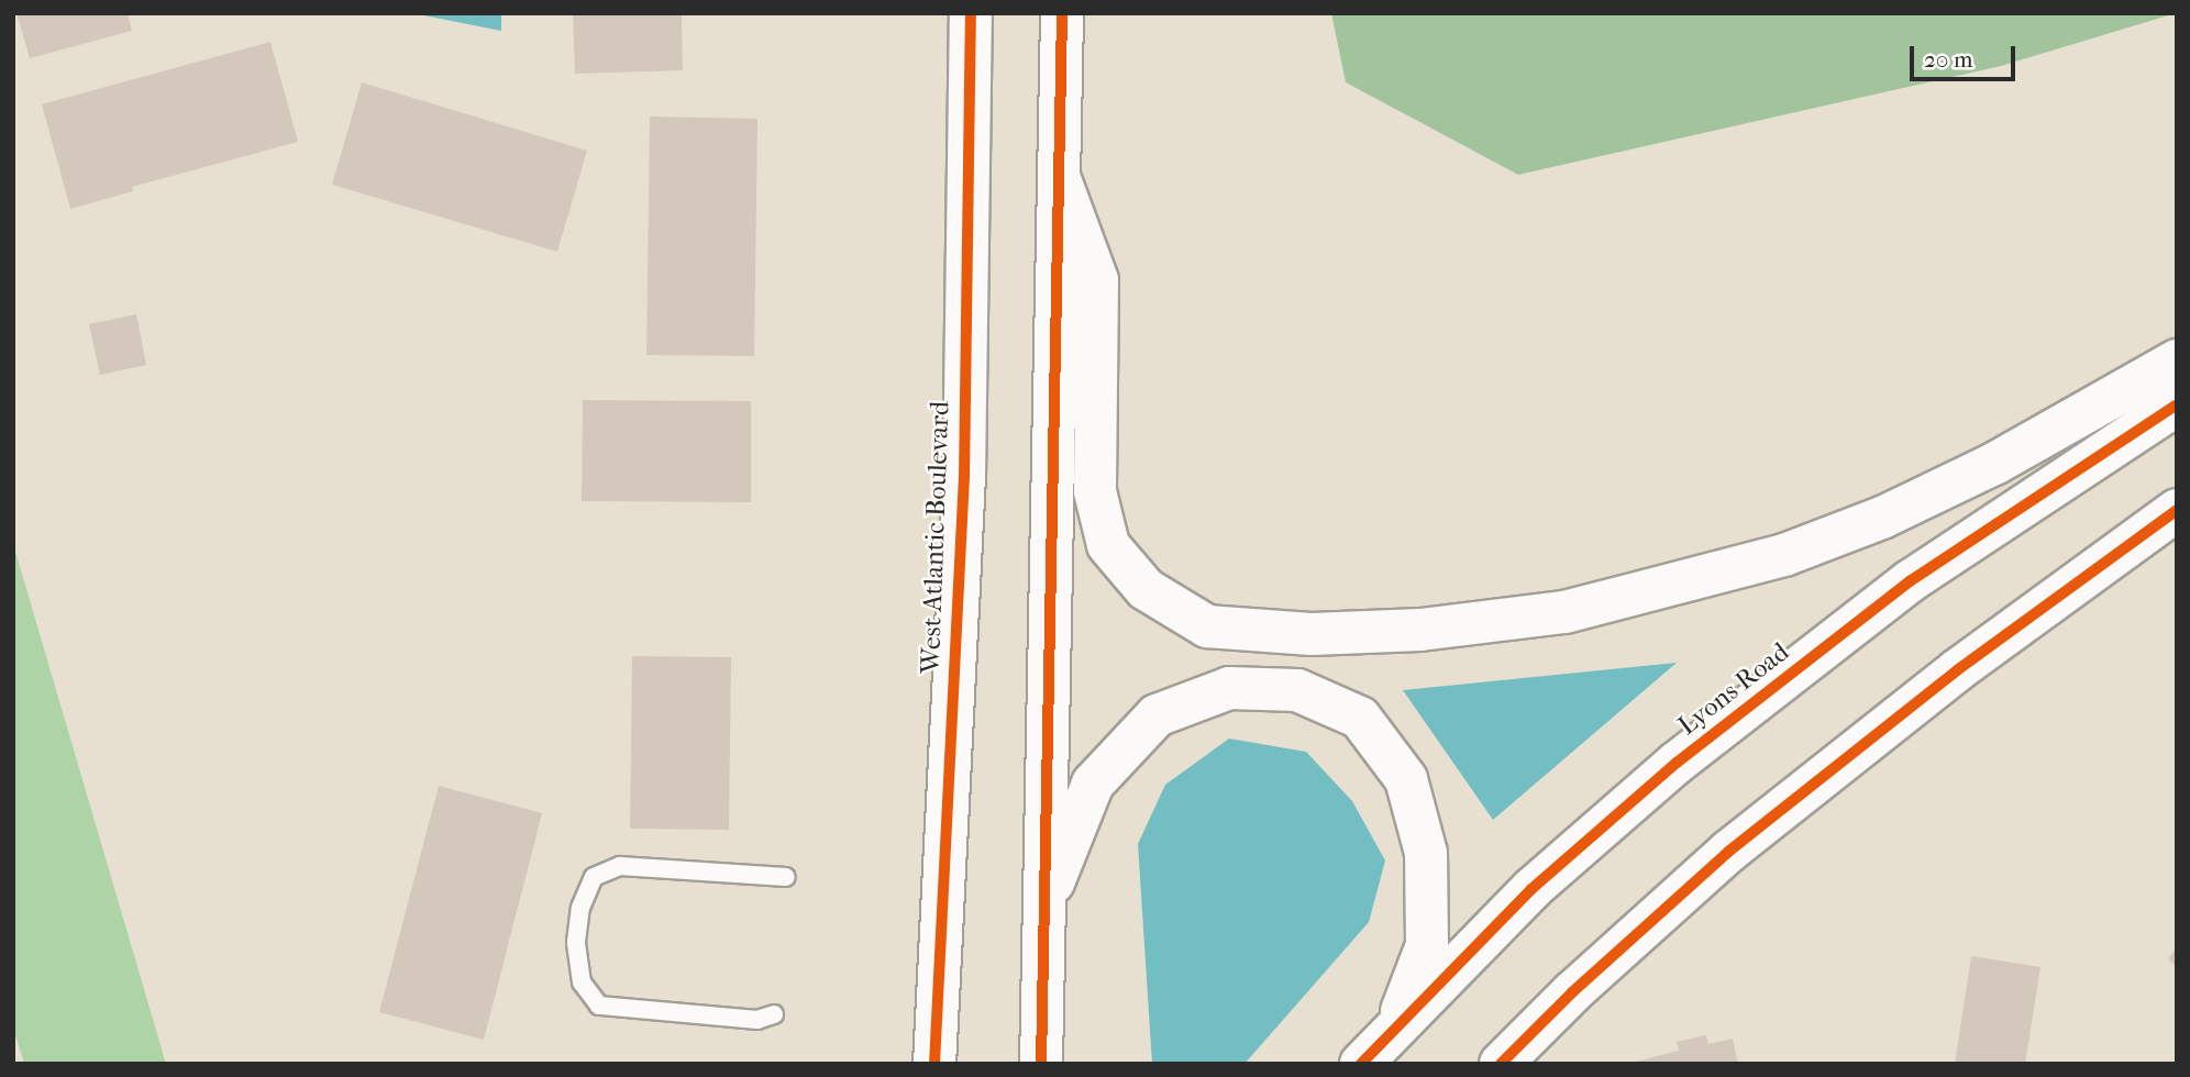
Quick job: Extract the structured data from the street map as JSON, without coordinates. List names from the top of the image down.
{
  "streets": {
    "main road": ["West Atlantic Boulevard", "Lyons Road"]
  },
  "scale_bar": "20 m"
}
